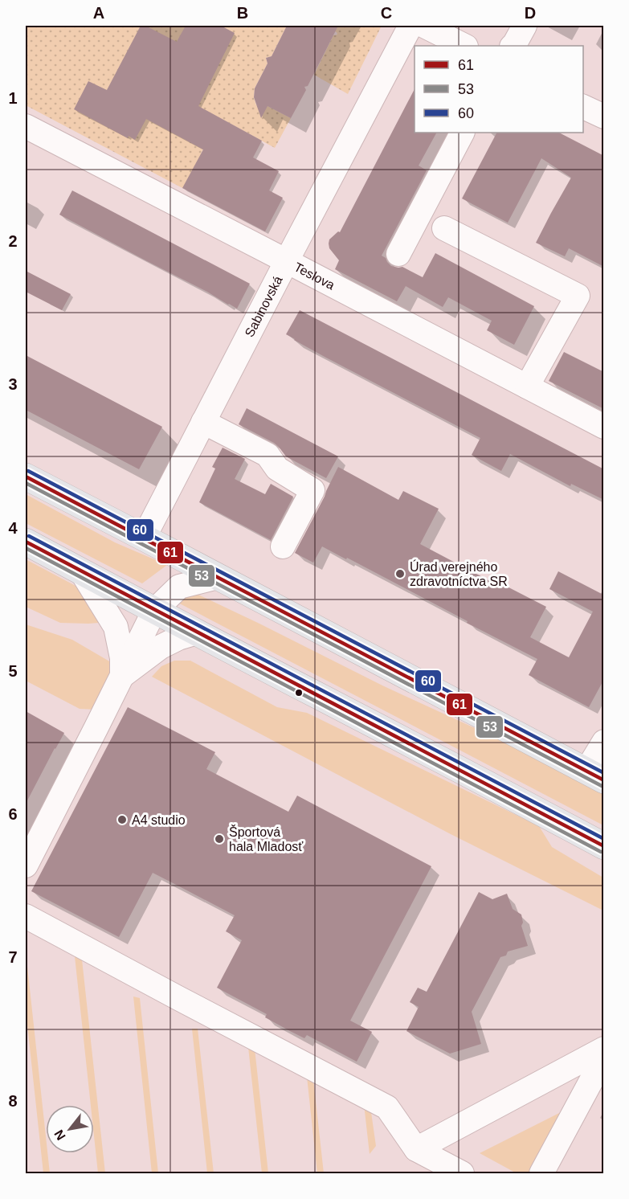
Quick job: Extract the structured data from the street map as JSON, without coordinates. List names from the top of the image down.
{
  "streets": {
    "street": ["Teslova", "Sabinovská"]
  },
  "crossings": [
    ["Teslova", "Sabinovská"]
  ],
  "places": ["Úrad verejného zdravotníctva SR", "A4 studio", "Športová hala Mladosť"],
  "lines": ["transit line 60", "transit line 61", "transit line 53"],
  "legend": ["61", "53", "60"],
  "north": "bottom left",
  "grid": {
    "columns": [
      "A",
      "B",
      "C",
      "D"
    ],
    "rows": [
      "1",
      "2",
      "3",
      "4",
      "5",
      "6",
      "7",
      "8"
    ]
  }
}
